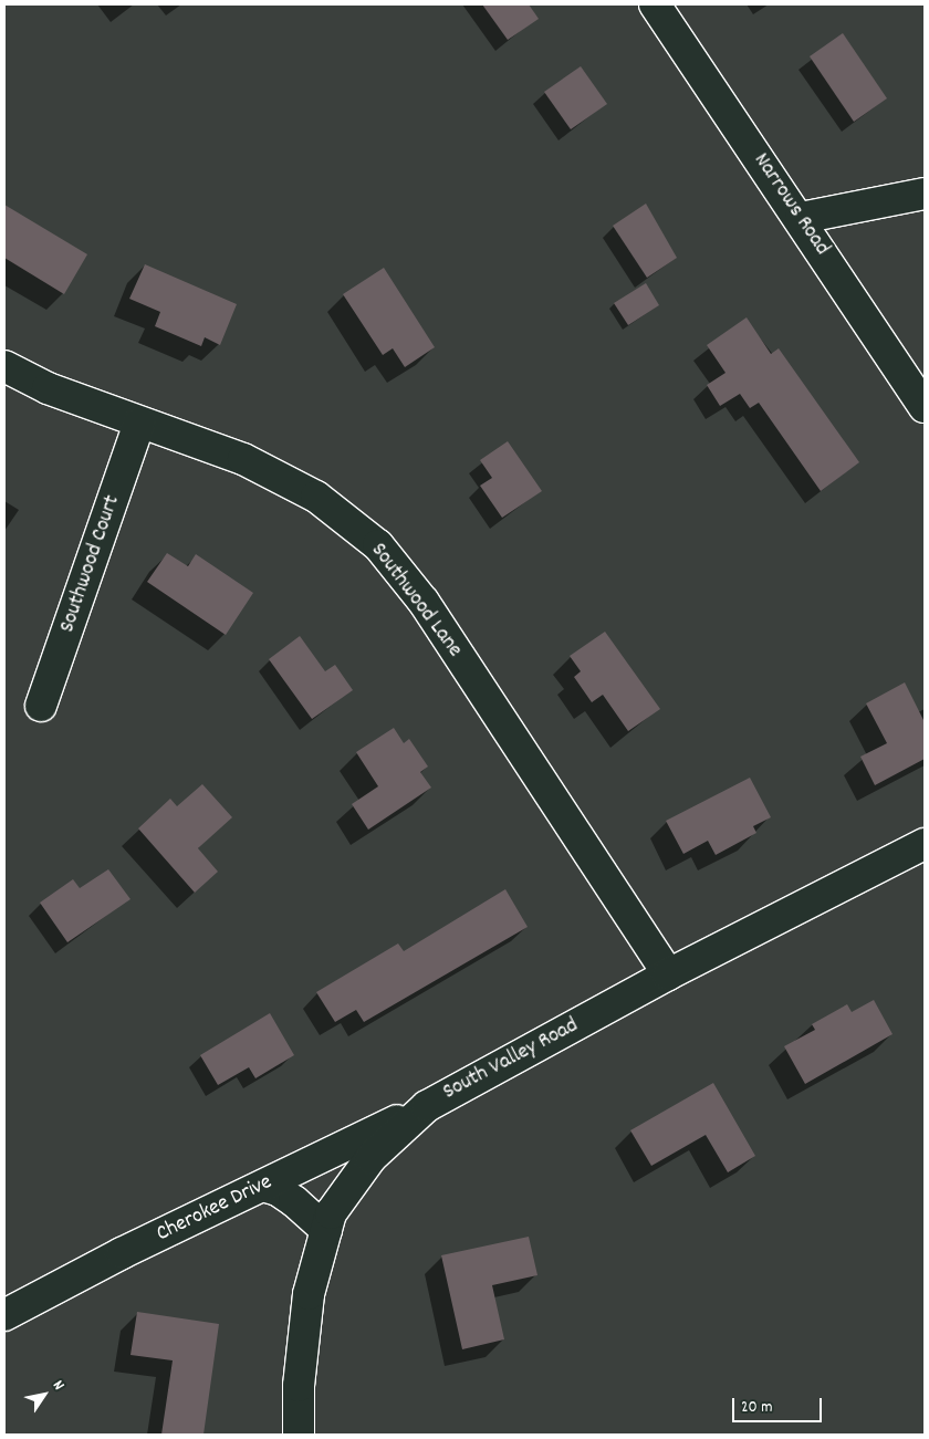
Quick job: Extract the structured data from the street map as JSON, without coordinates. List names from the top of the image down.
{
  "streets": {
    "street": [
      "Narrows Road",
      "Southwood Court",
      "Southwood Lane",
      "South Valley Road",
      "Cherokee Drive"
    ]
  },
  "crossings": [
    ["Southwood Court", "Southwood Lane"],
    ["Southwood Lane", "South Valley Road"],
    ["South Valley Road", "Cherokee Drive"]
  ],
  "scale_bar": "20 m",
  "north": "top right"
}
